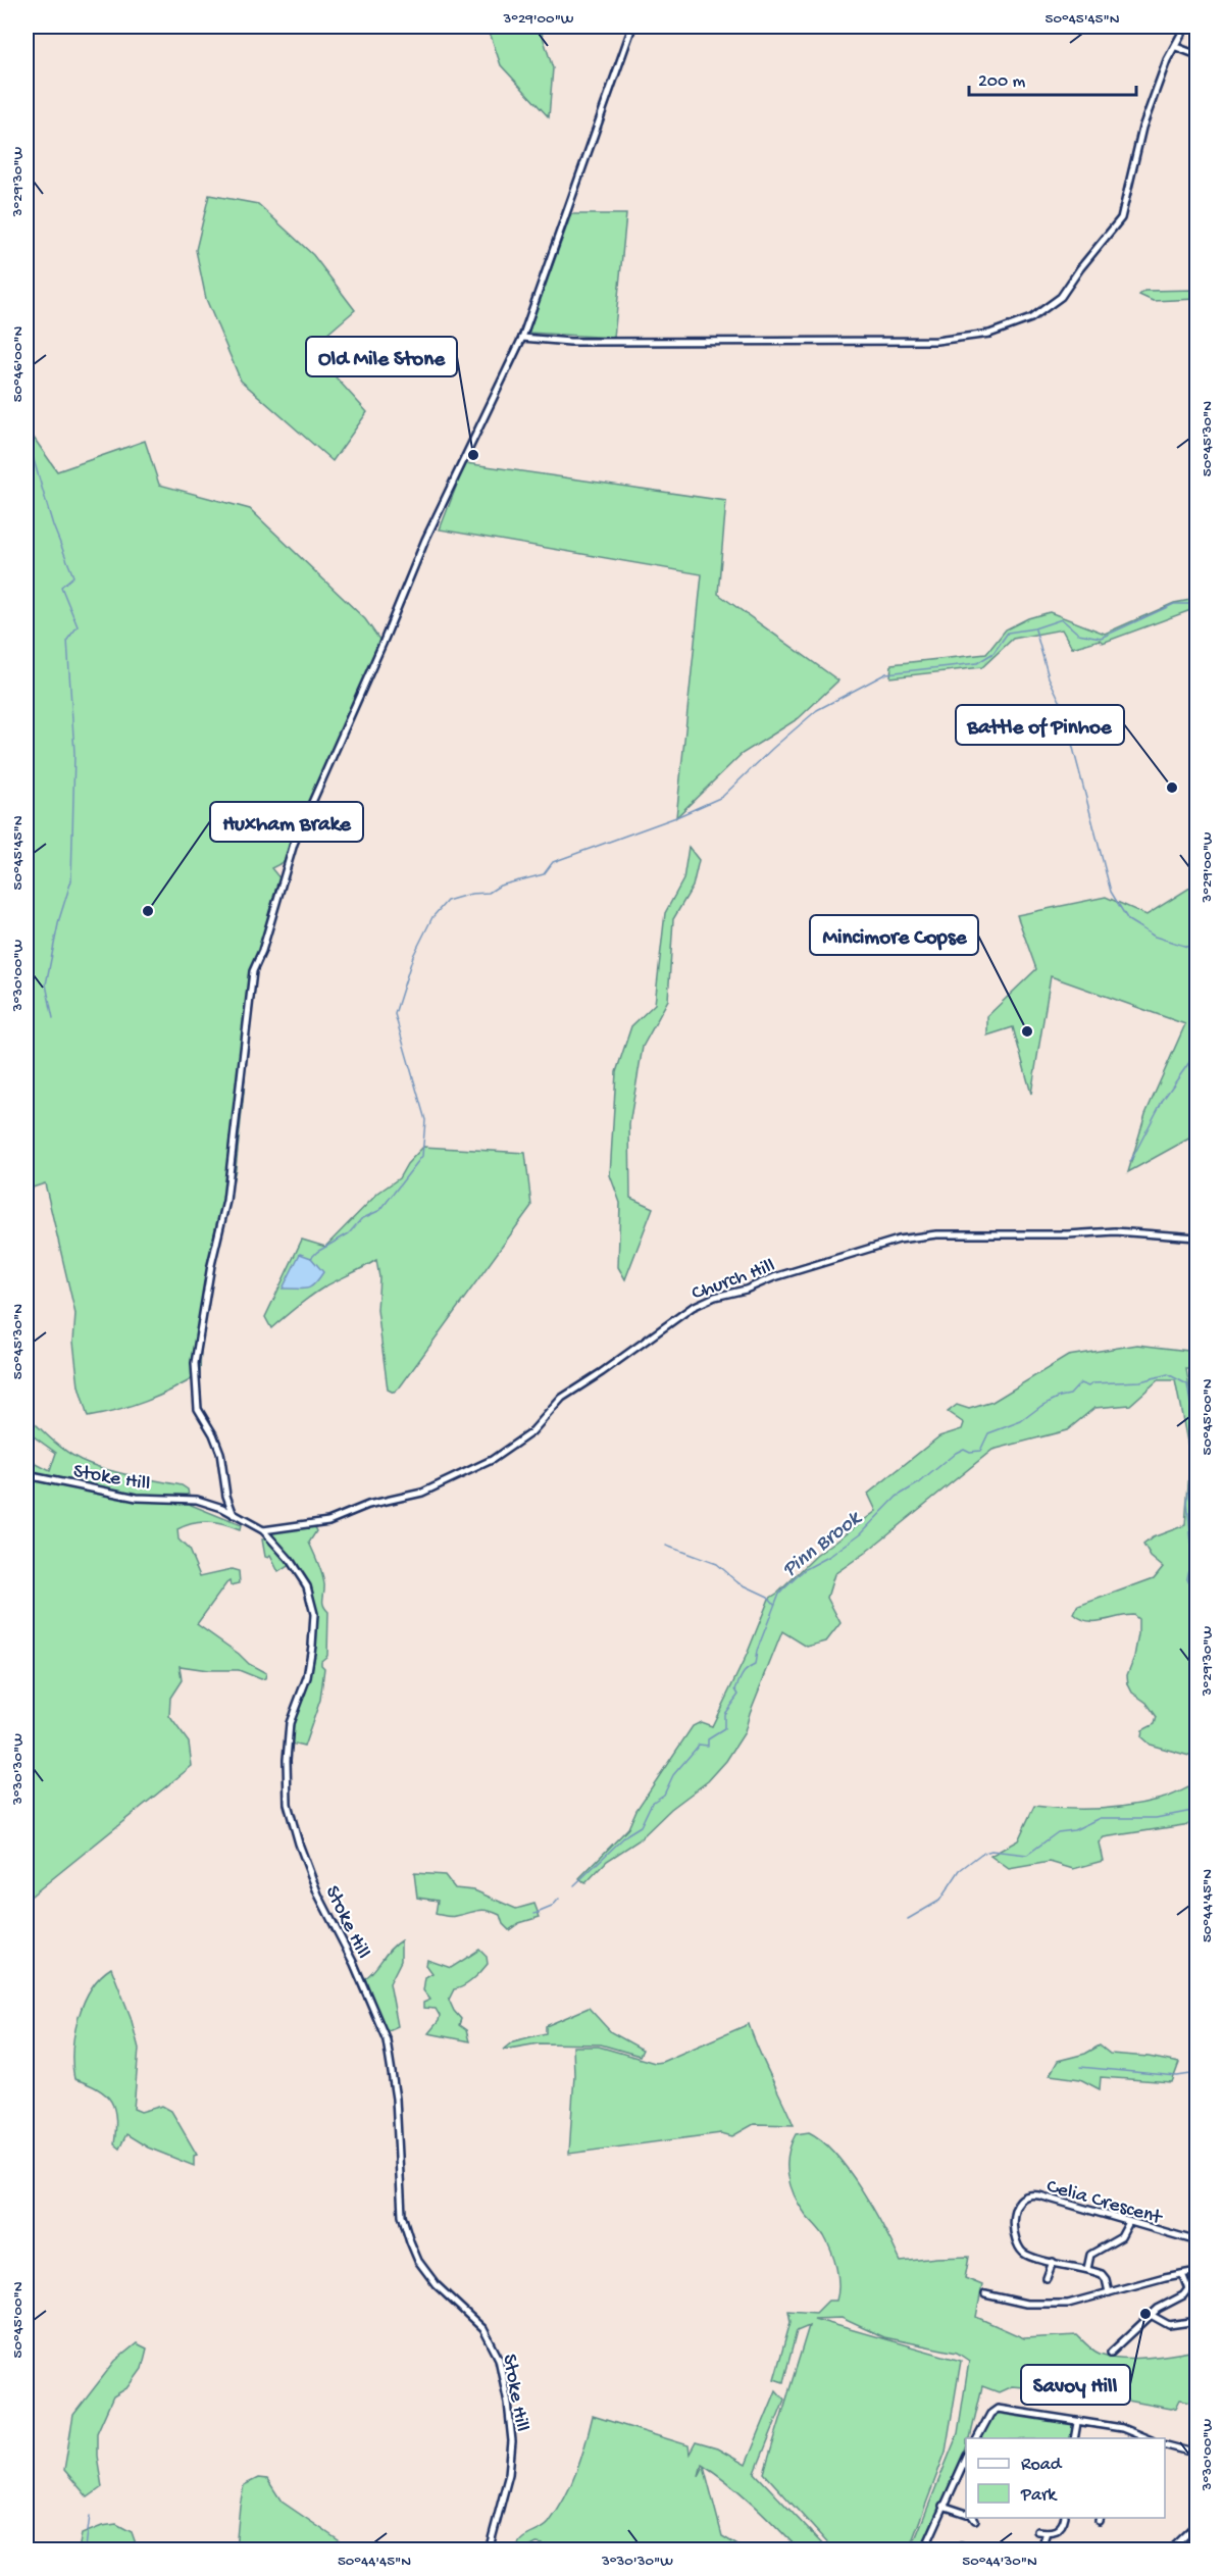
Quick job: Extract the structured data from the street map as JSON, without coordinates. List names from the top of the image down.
{
  "streets": {
    "street": ["Church Hill", "Stoke Hill", "Celia Crescent"]
  },
  "crossings": [
    ["Church Hill", "Stoke Hill"]
  ],
  "water": ["Pinn Brook"],
  "places": [
    "Old Mile Stone",
    "Battle of Pinhoe",
    "Huxham Brake",
    "Mincimore Copse",
    "Savoy Hill"
  ],
  "legend": ["Road", "Park"],
  "scale_bar": "200 m",
  "coordinates": [
    "3°29'00\"W",
    "50°45'45\"N",
    "3°29'30\"W",
    "50°46'00\"N",
    "50°45'30\"N",
    "3°30'00\"W",
    "50°45'00\"N",
    "3°30'30\"W",
    "50°44'45\"N",
    "50°44'30\"N"
  ]
}
